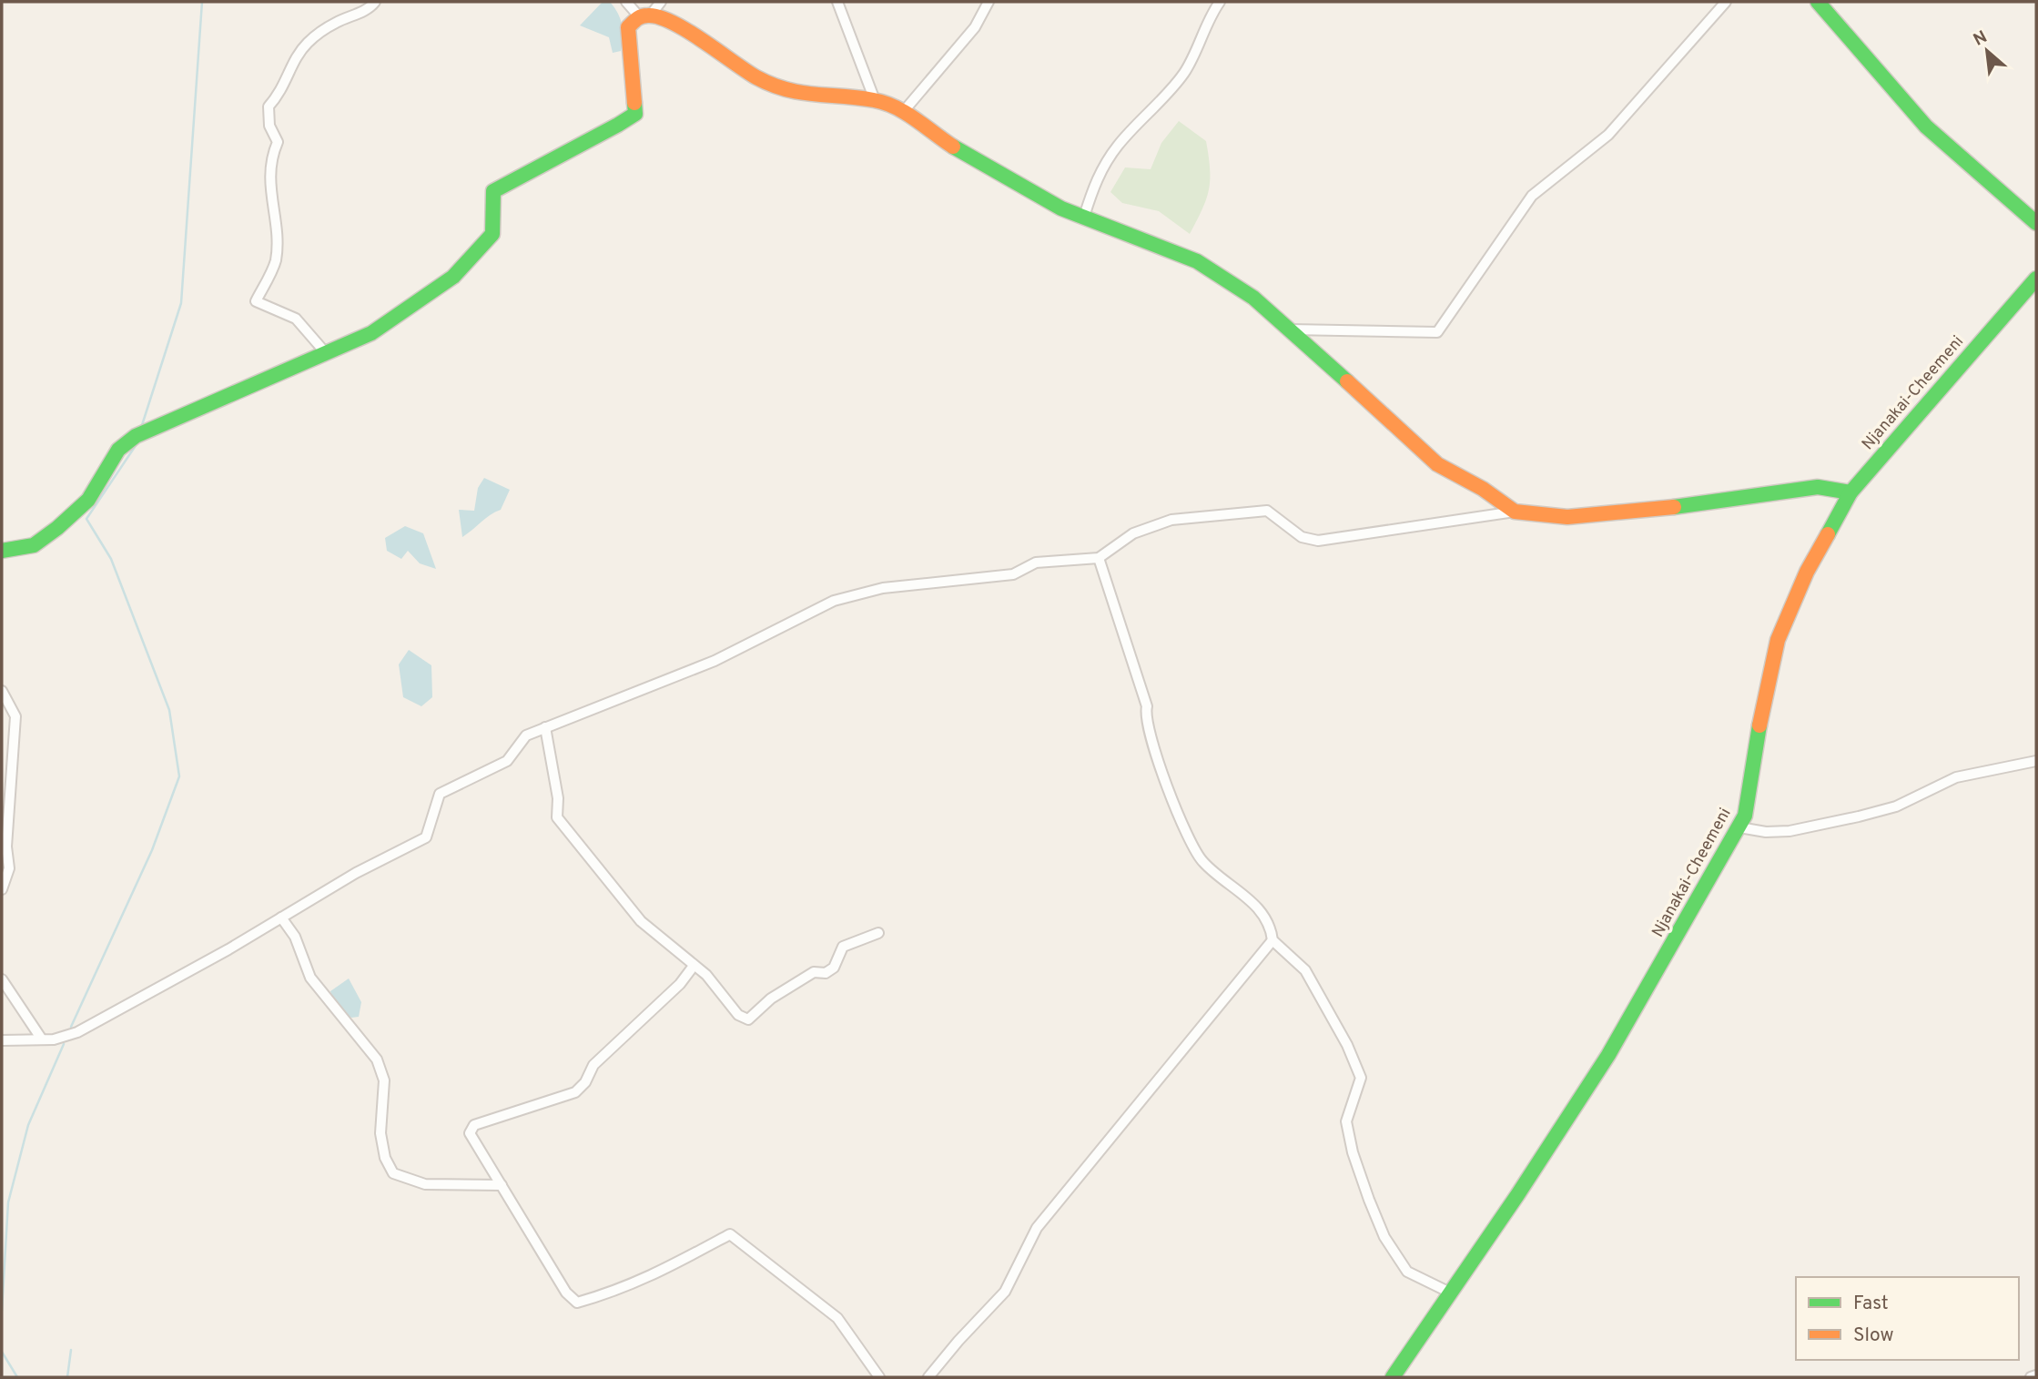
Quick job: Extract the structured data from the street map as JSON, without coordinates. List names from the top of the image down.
{
  "streets": {
    "street": ["Njanakai-Cheemeni"]
  },
  "legend": ["Fast", "Slow"],
  "north": "top left"
}
